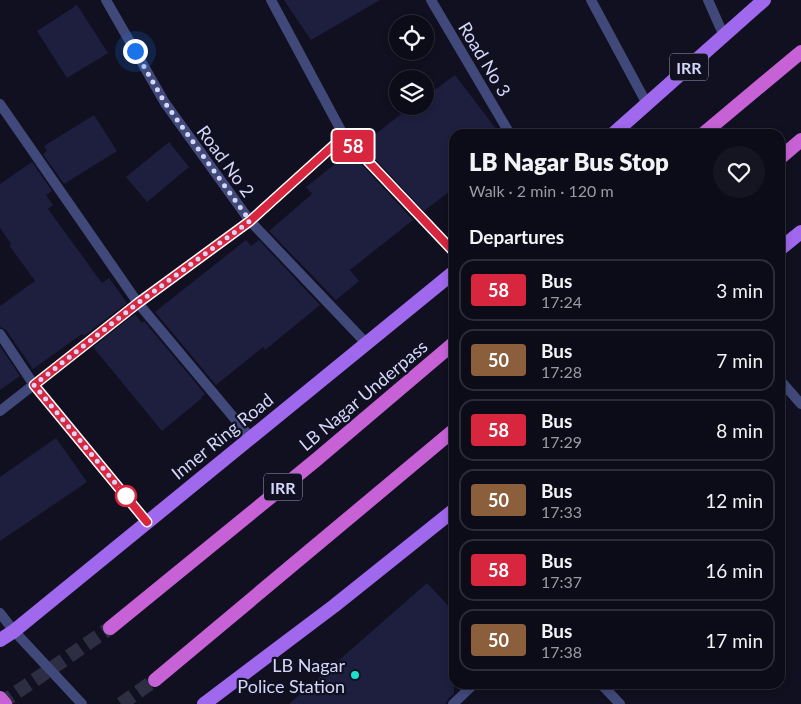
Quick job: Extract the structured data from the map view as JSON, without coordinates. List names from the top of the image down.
{
  "streets": {
    "highway": ["IRR", "LB Nagar Underpass"],
    "main road": ["Inner Ring Road"],
    "street": ["Road No 3", "Road No 2"]
  },
  "crossings": [
    ["Road No 2", "Inner Ring Road"]
  ],
  "places": ["LB Nagar Police Station"],
  "lines": ["bus line 58"],
  "page": {
    "on_map": "58",
    "heading": [
      ["LB Nagar Bus Stop", "Walk · 2 min · 120 m"],
      "Departures"
    ],
    "list": [
      {
        "mark": "58",
        "name": "Bus",
        "note": "17:24",
        "value": "3 min"
      },
      {
        "mark": "50",
        "name": "Bus",
        "note": "17:28",
        "value": "7 min"
      },
      {
        "mark": "58",
        "name": "Bus",
        "note": "17:29",
        "value": "8 min"
      },
      {
        "mark": "50",
        "name": "Bus",
        "note": "17:33",
        "value": "12 min"
      },
      {
        "mark": "58",
        "name": "Bus",
        "note": "17:37",
        "value": "16 min"
      },
      {
        "mark": "50",
        "name": "Bus",
        "note": "17:38",
        "value": "17 min"
      }
    ]
  }
}
